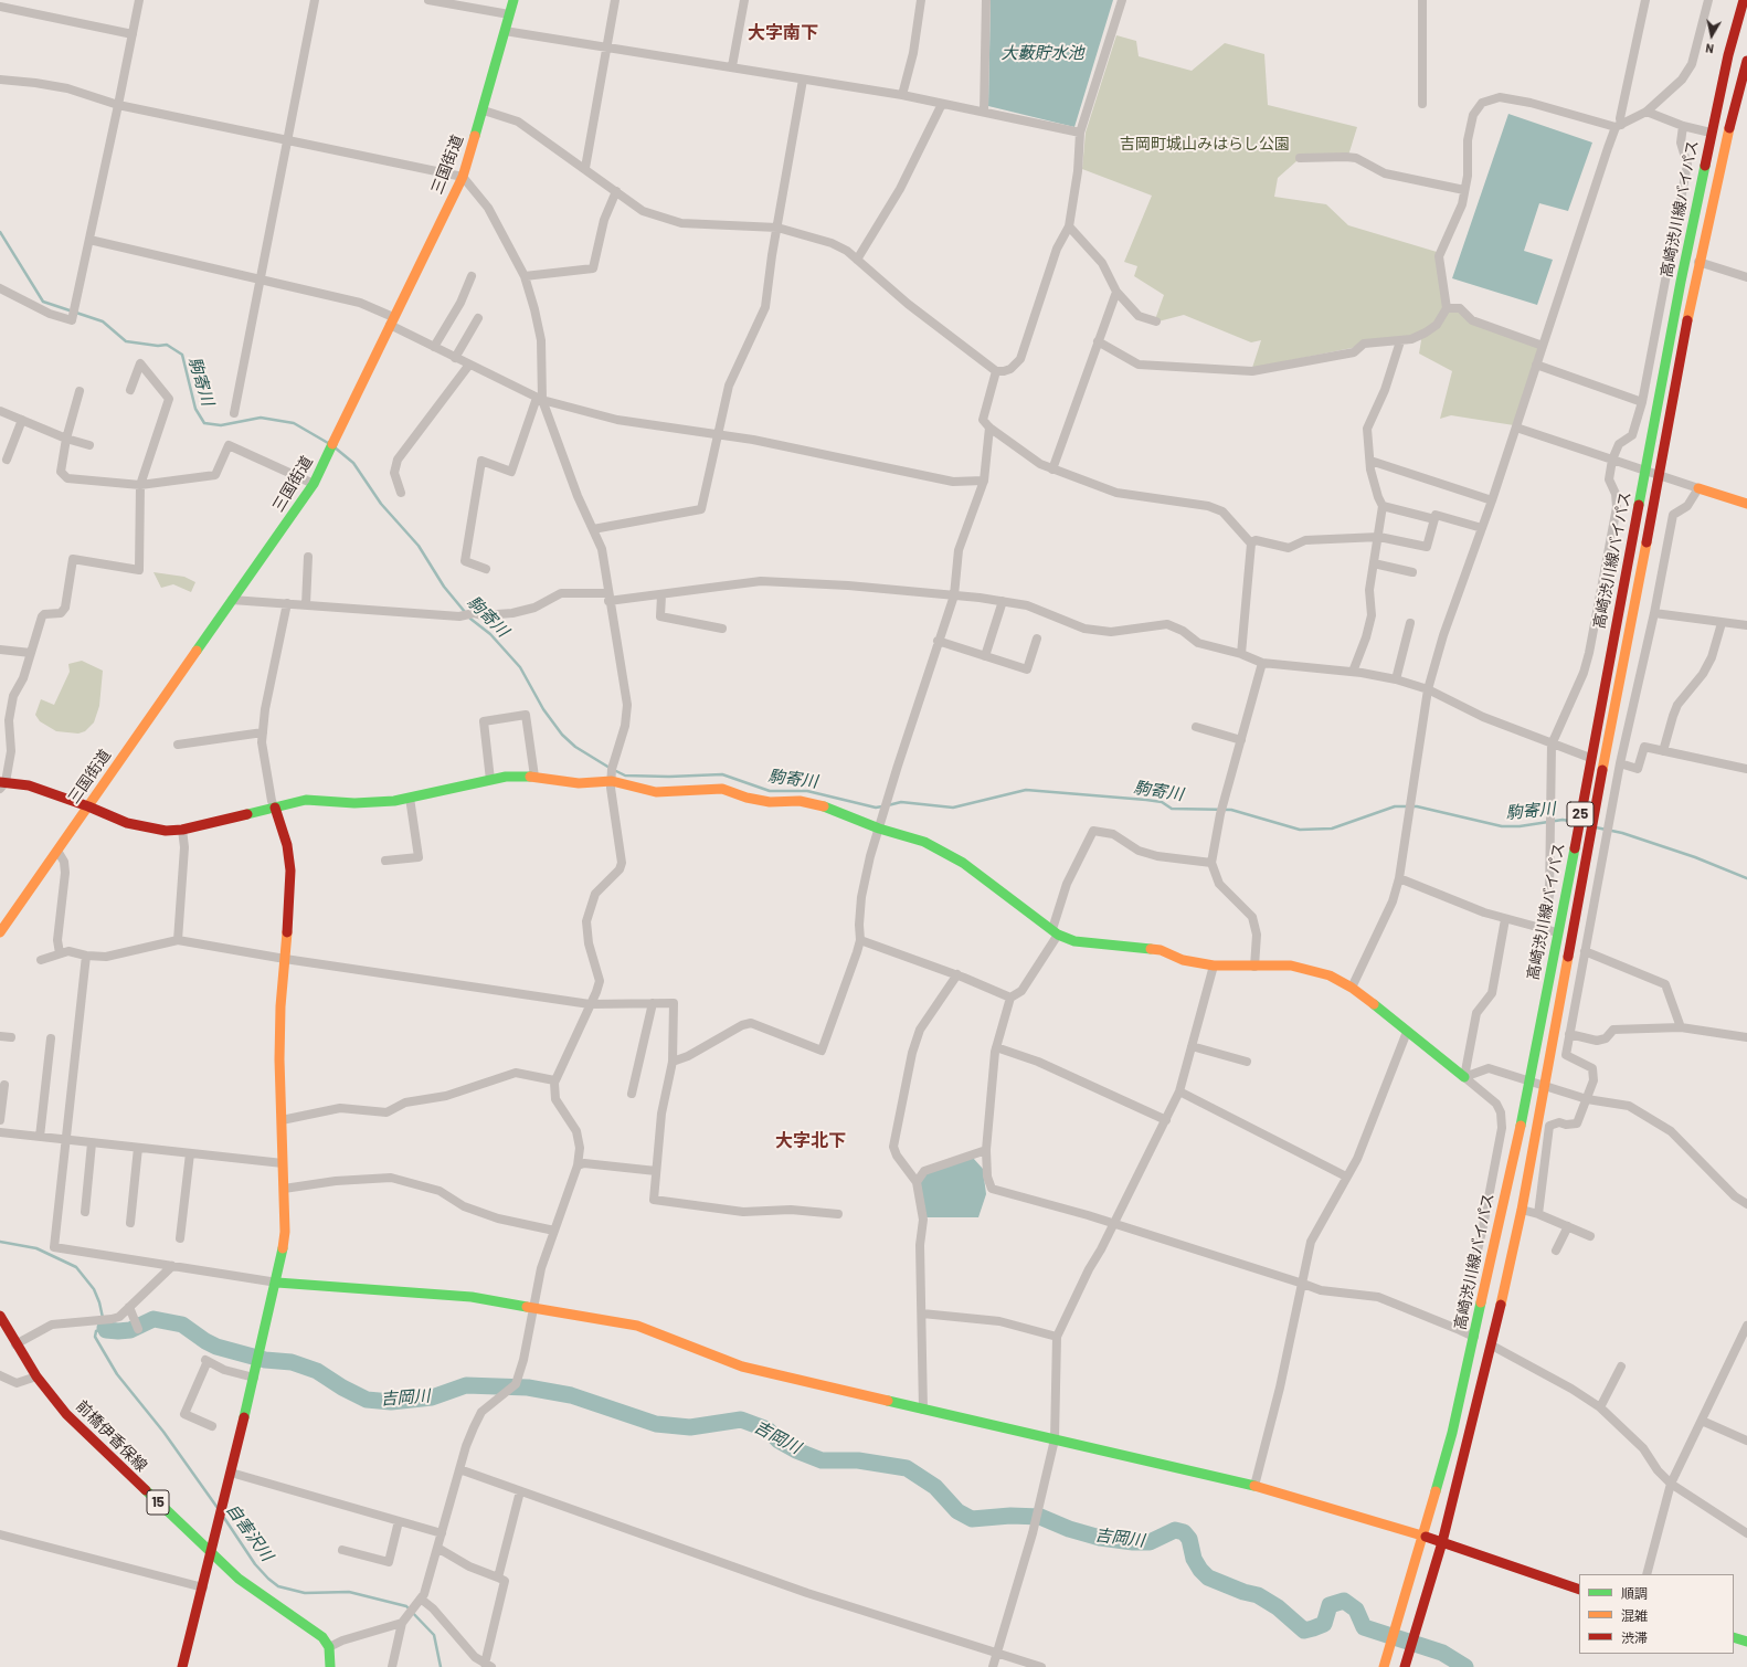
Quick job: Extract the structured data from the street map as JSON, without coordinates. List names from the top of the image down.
{
  "streets": {
    "street": [
      "三国街道",
      "高崎渋川線バイパス",
      "25",
      "前橋伊香保線",
      "15"
    ]
  },
  "districts": ["大字南下", "大字北下"],
  "water": [
    "大藪貯水池",
    "駒寄川",
    "吉岡川",
    "自害沢川"
  ],
  "parks": ["吉岡町城山みはらし公園"],
  "legend": ["順調", "混雑", "渋滞"],
  "north": "bottom"
}
